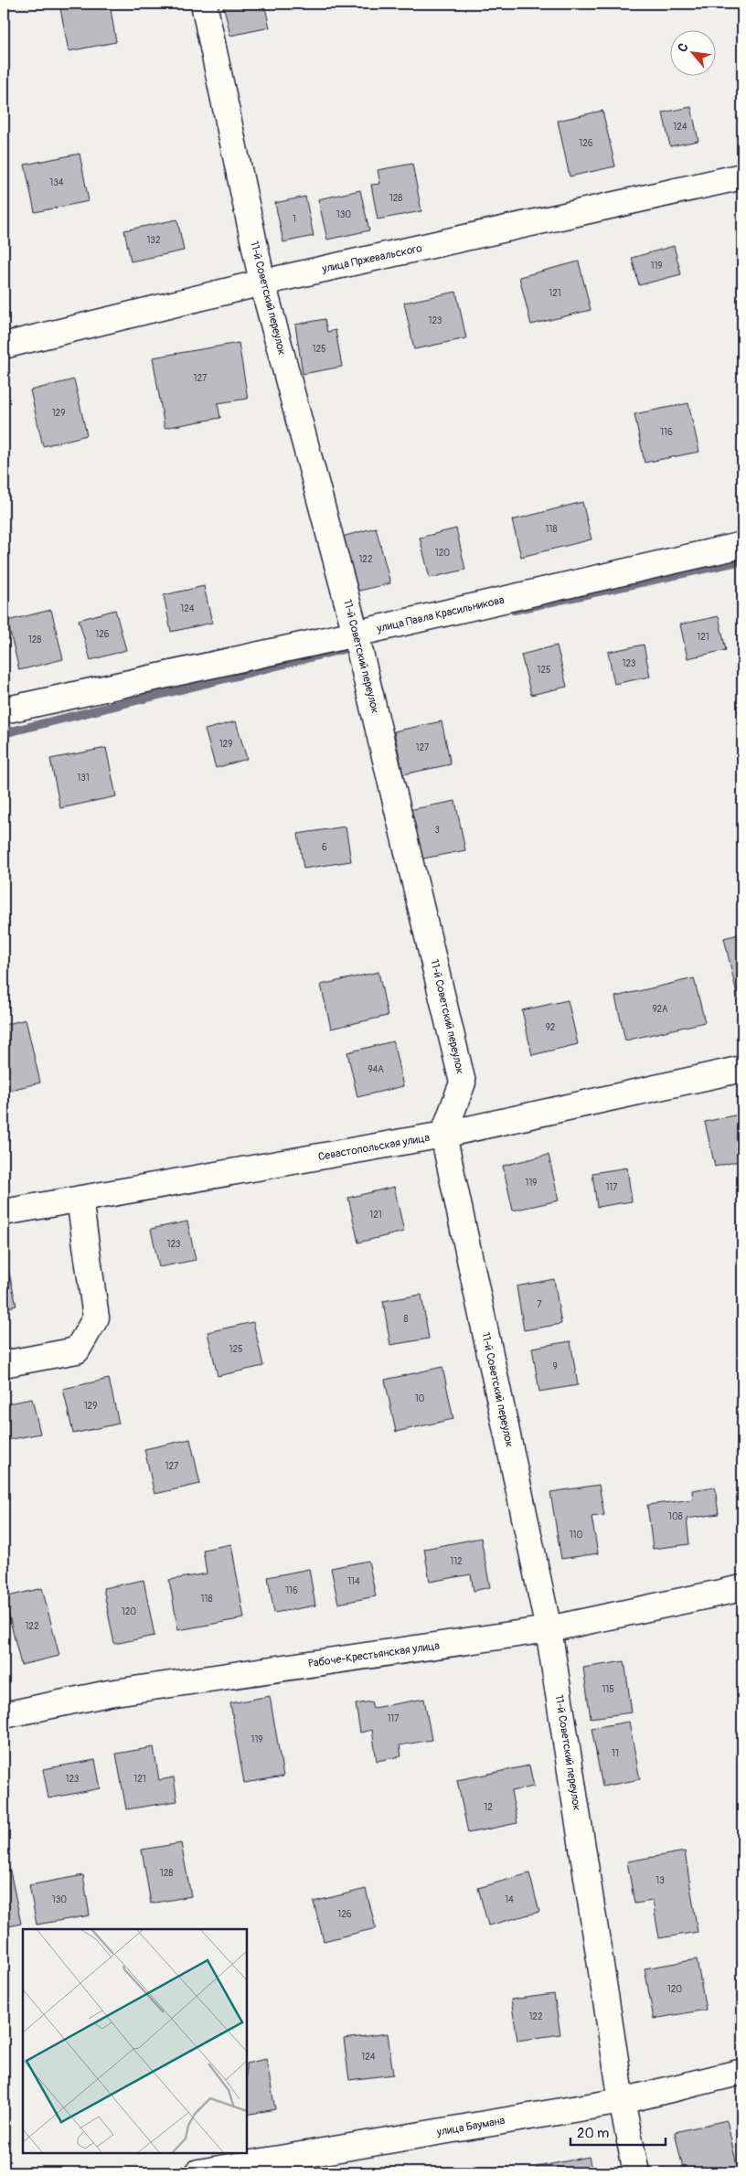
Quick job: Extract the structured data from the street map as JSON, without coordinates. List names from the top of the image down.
{
  "streets": {
    "street": [
      "улица Пржевальского",
      "11-й Советский переулок",
      "улица Павла Красильникова",
      "Севастопольская улица",
      "Рабоче-Крестьянская улица",
      "улица Баумана"
    ]
  },
  "crossings": [
    ["улица Пржевальского", "11-й Советский переулок"],
    ["11-й Советский переулок", "улица Павла Красильникова"],
    ["11-й Советский переулок", "Севастопольская улица"],
    ["11-й Советский переулок", "Рабоче-Крестьянская улица"],
    ["11-й Советский переулок", "улица Баумана"]
  ],
  "house_numbers": [
    "124",
    "126",
    "134",
    "128",
    "130",
    "1",
    "132",
    "119",
    "121",
    "123",
    "125",
    "127",
    "129",
    "116",
    "118",
    "120",
    "122",
    "124",
    "126",
    "121",
    "128",
    "123",
    "125",
    "129",
    "127",
    "131",
    "3",
    "6",
    "92А",
    "92",
    "94А",
    "119",
    "117",
    "121",
    "123",
    "7",
    "8",
    "125",
    "9",
    "10",
    "129",
    "127",
    "108",
    "110",
    "112",
    "114",
    "116",
    "118",
    "120",
    "122",
    "115",
    "117",
    "119",
    "11",
    "123",
    "121",
    "12",
    "128",
    "13",
    "130",
    "14",
    "126",
    "120",
    "122",
    "124"
  ],
  "scale_bar": "20 m",
  "north": "top left"
}
